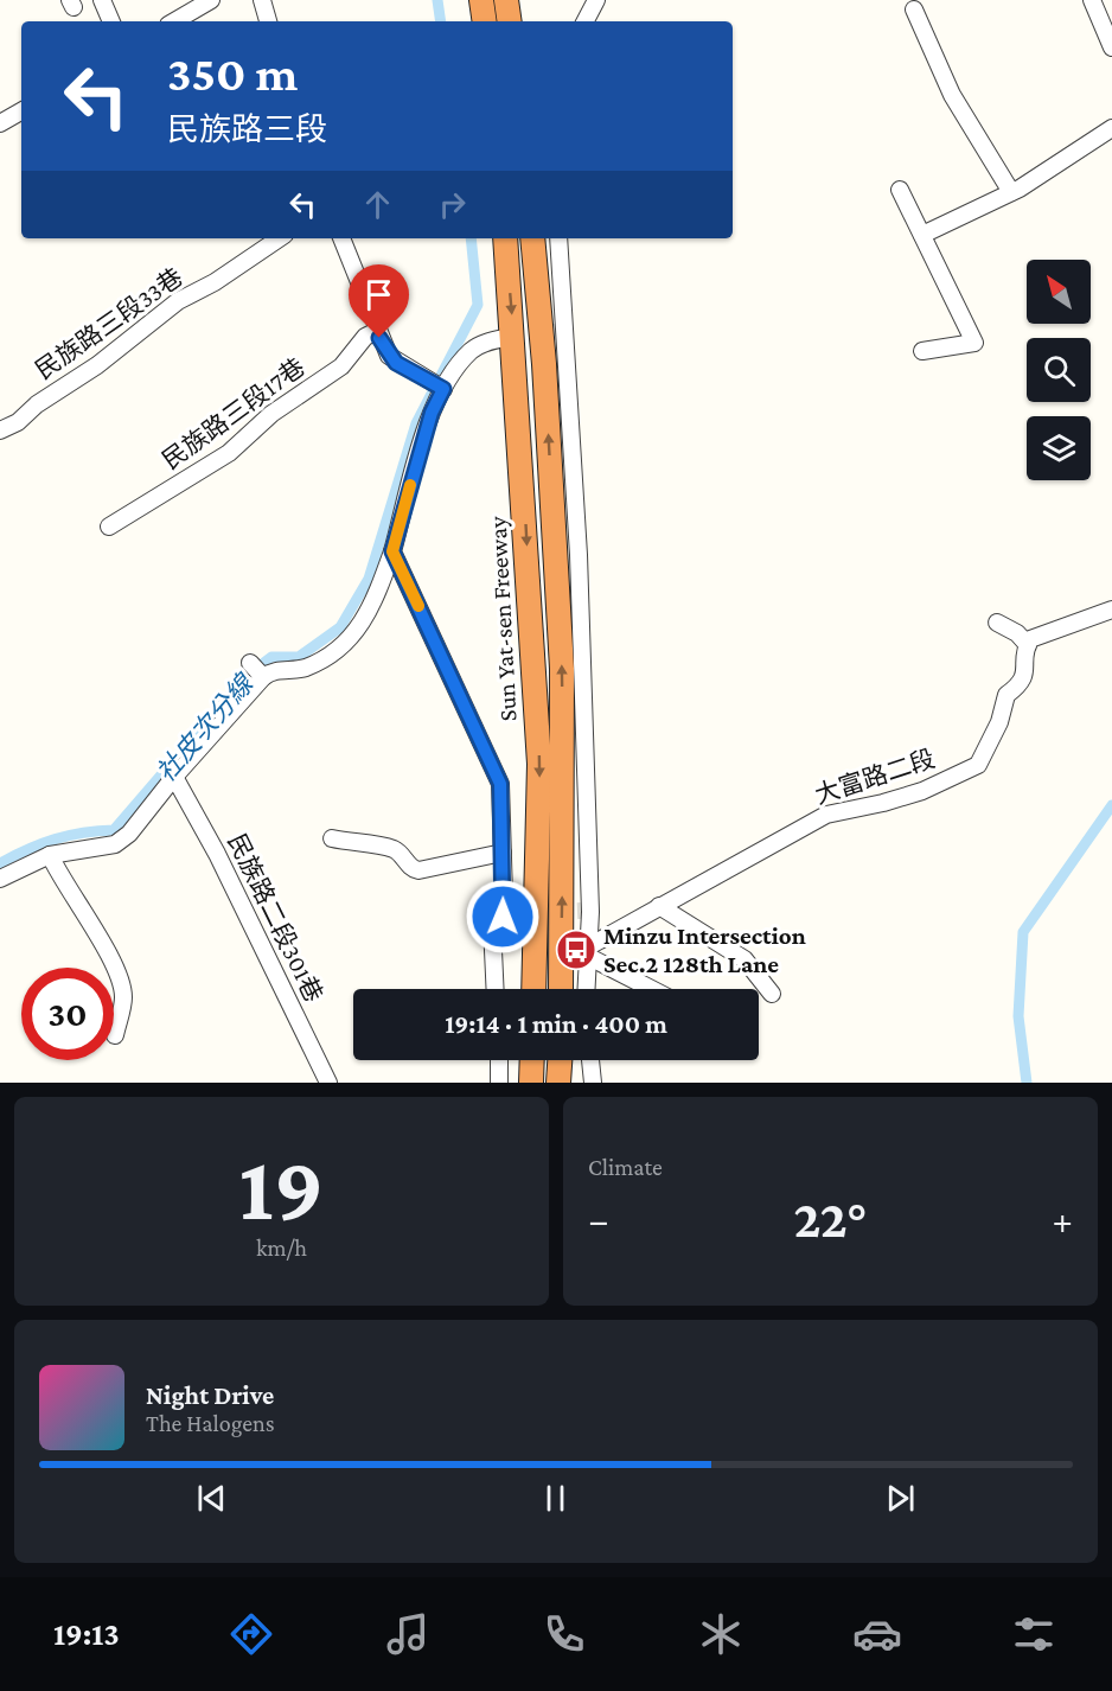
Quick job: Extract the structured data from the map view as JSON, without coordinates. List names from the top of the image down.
{
  "streets": {
    "highway": ["Sun Yat-sen Freeway"],
    "street": [
      "民族路三段33巷",
      "民族路三段17巷",
      "大富路二段",
      "民族路二段301巷"
    ]
  },
  "water": ["社皮次分線"],
  "places": {
    "bus stop": ["Minzu Intersection Sec.2 128th Lane"]
  },
  "north": "top left",
  "page": {
    "turn": ["350 m", "民族路三段"],
    "limit": "30",
    "trip": "19:14 · 1 min · 400 m",
    "tile": [
      ["19", "km/h"],
      "Climate"
    ],
    "heat": ["−", "22°", "+"],
    "song": ["Night Drive", "The Halogens"],
    "tabs": "19:13"
  }
}
